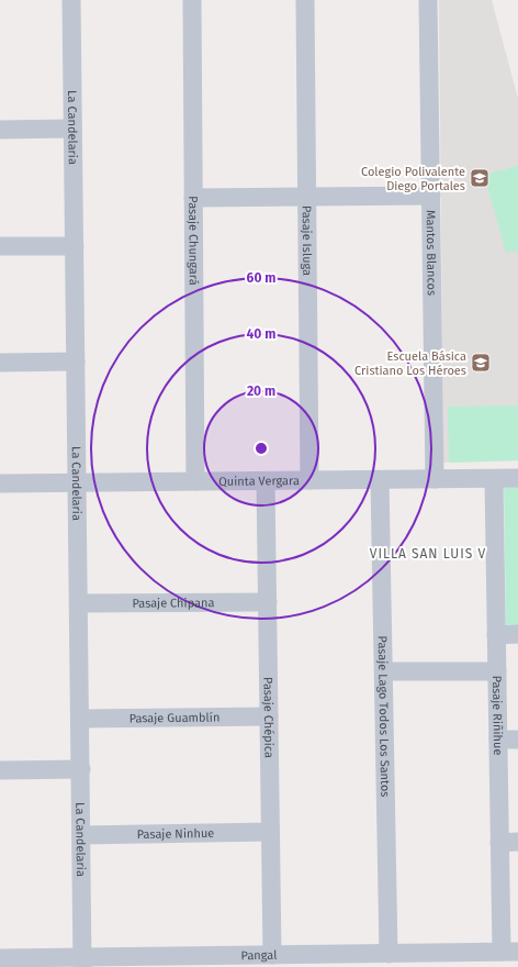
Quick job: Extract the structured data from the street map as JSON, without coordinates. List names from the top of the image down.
{
  "streets": {
    "street": [
      "La Candelaria",
      "Pasaje Chungará",
      "Pasaje Isluga",
      "Mantos Blancos",
      "Quinta Vergara",
      "Pasaje Chipana",
      "Pasaje Riñihue",
      "Pasaje Lago Todos Los Santos",
      "Pasaje Guamblín",
      "Pasaje Chépica",
      "Pasaje Ninhue",
      "Pangal"
    ]
  },
  "crossings": [
    ["La Candelaria", "Quinta Vergara"],
    ["La Candelaria", "Pasaje Chipana"],
    ["La Candelaria", "Pasaje Guamblín"],
    ["La Candelaria", "Pasaje Ninhue"],
    ["La Candelaria", "Pangal"],
    ["Pasaje Chungará", "Quinta Vergara"],
    ["Pasaje Isluga", "Quinta Vergara"],
    ["Mantos Blancos", "Quinta Vergara"],
    ["Quinta Vergara", "Pasaje Riñihue"],
    ["Quinta Vergara", "Pasaje Lago Todos Los Santos"],
    ["Quinta Vergara", "Pasaje Chépica"],
    ["Pasaje Chipana", "Pasaje Chépica"],
    ["Pasaje Riñihue", "Pangal"],
    ["Pasaje Lago Todos Los Santos", "Pangal"],
    ["Pasaje Guamblín", "Pasaje Chépica"],
    ["Pasaje Chépica", "Pasaje Ninhue"],
    ["Pasaje Chépica", "Pangal"]
  ],
  "districts": ["VILLA SAN LUIS V"],
  "places": {
    "school or university": ["Colegio Polivalente Diego Portales", "Escuela Básica Cristiano Los Héroes"]
  },
  "rings": ["60 m", "40 m", "20 m"]
}
